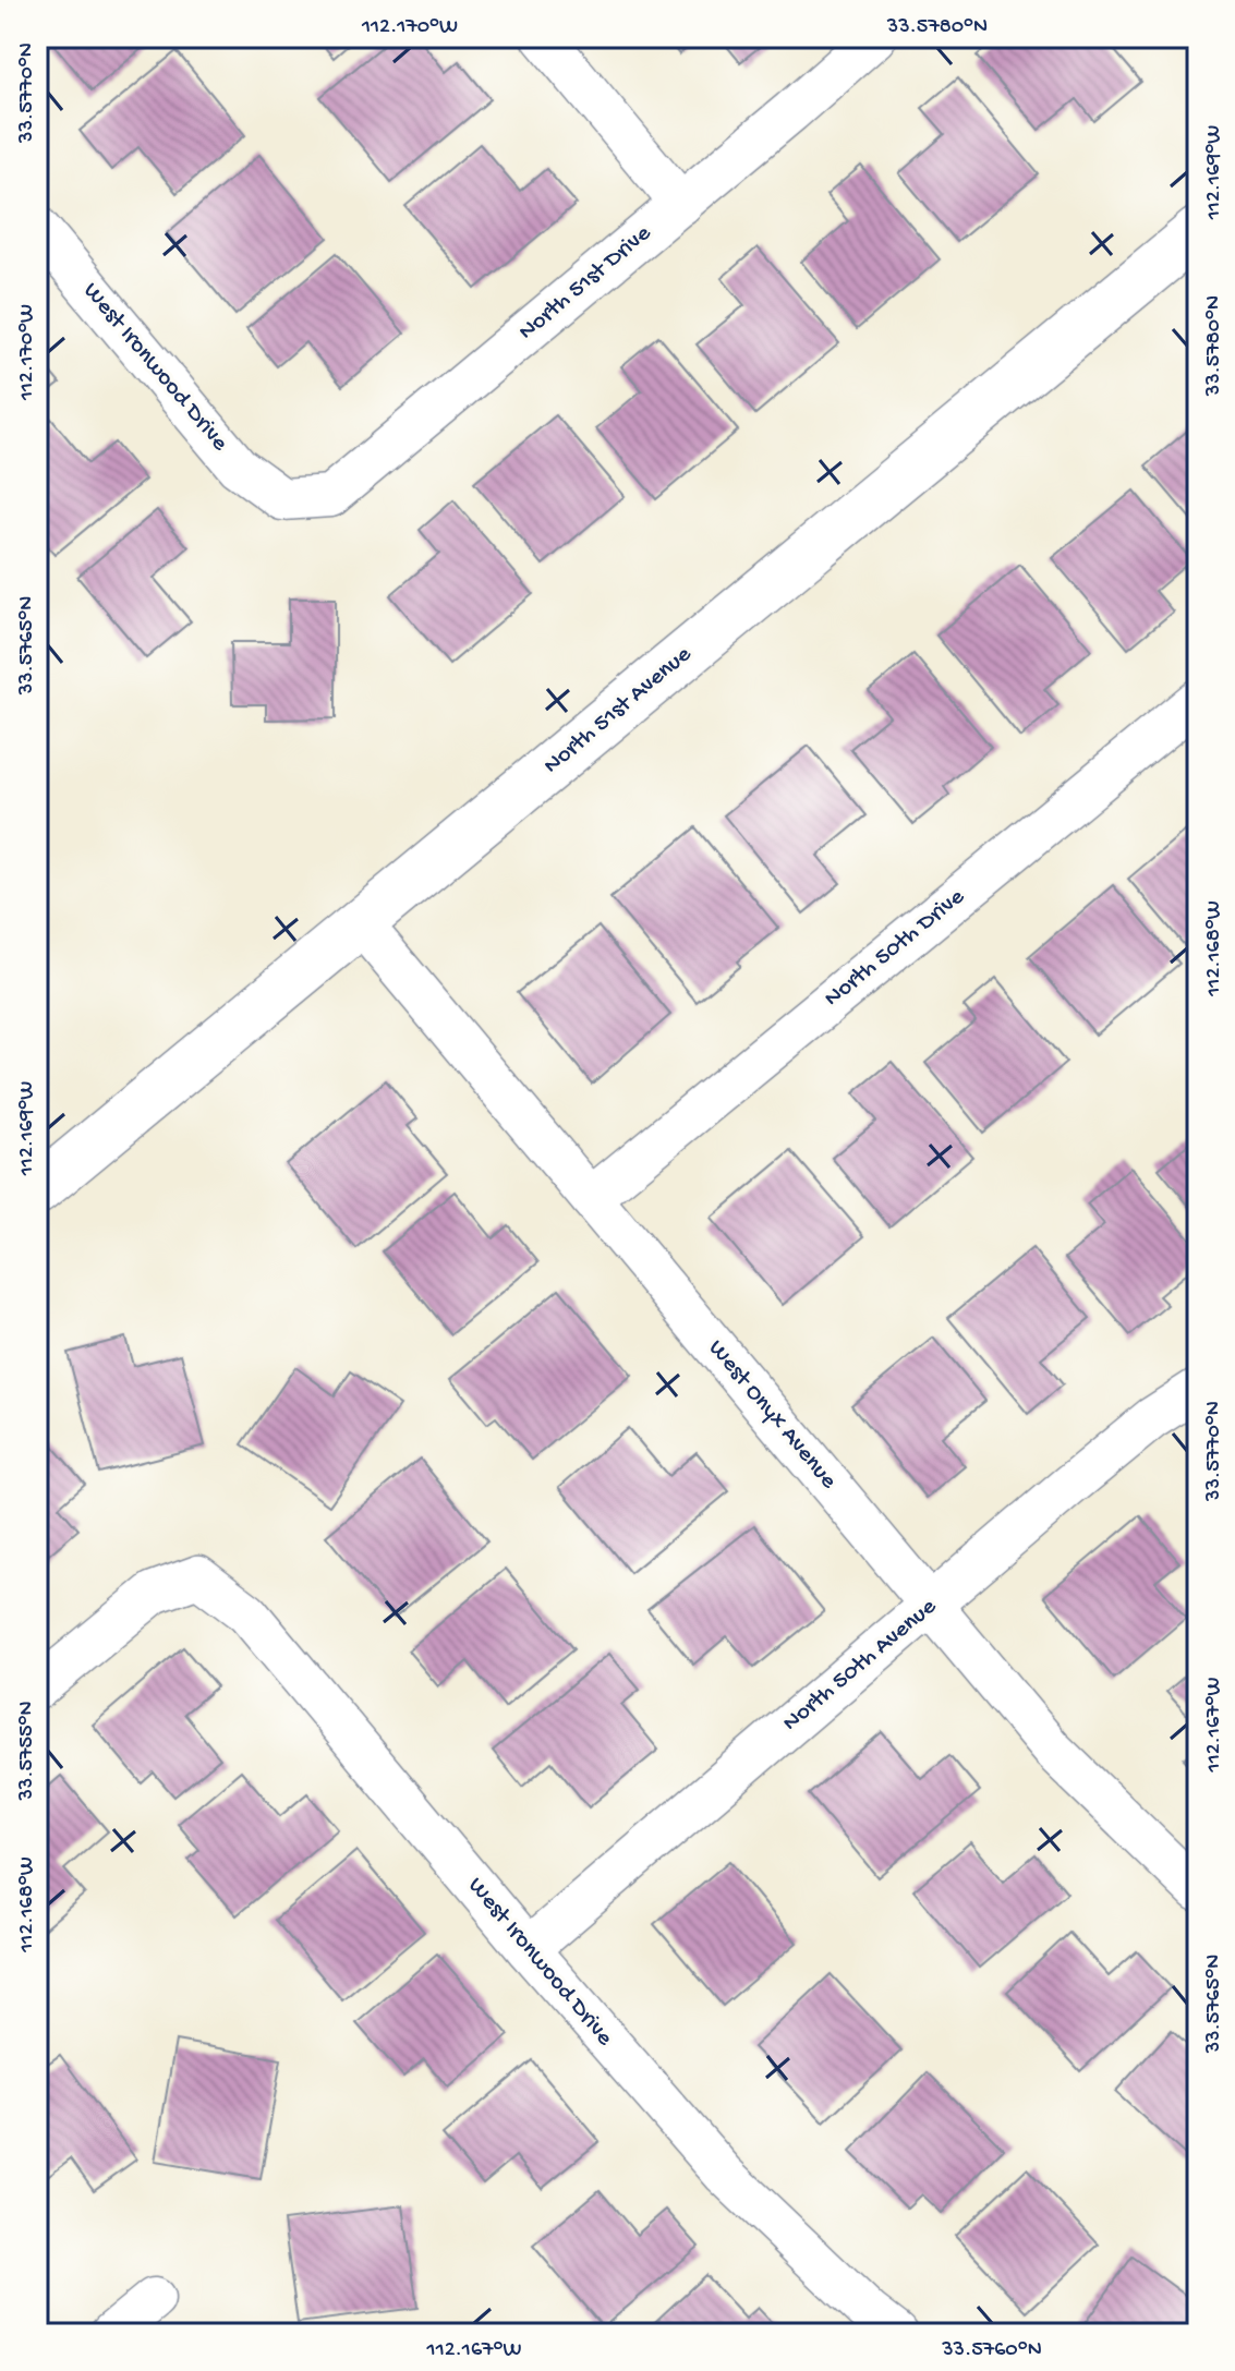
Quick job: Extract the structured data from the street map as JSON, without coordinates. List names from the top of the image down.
{
  "streets": {
    "main road": ["North 51st Avenue"],
    "street": [
      "North 51st Drive",
      "West Ironwood Drive",
      "North 50th Drive",
      "West Onyx Avenue",
      "North 50th Avenue"
    ]
  },
  "crossings": [
    ["North 51st Drive", "West Ironwood Drive"],
    ["West Ironwood Drive", "North 50th Avenue"],
    ["North 51st Avenue", "West Onyx Avenue"],
    ["North 50th Drive", "West Onyx Avenue"],
    ["West Onyx Avenue", "North 50th Avenue"]
  ],
  "coordinates": [
    "112.170°W",
    "33.5780°N",
    "33.5770°N",
    "112.169°W",
    "33.5765°N",
    "112.168°W",
    "112.167°W",
    "33.5755°N",
    "33.5760°N"
  ]
}
